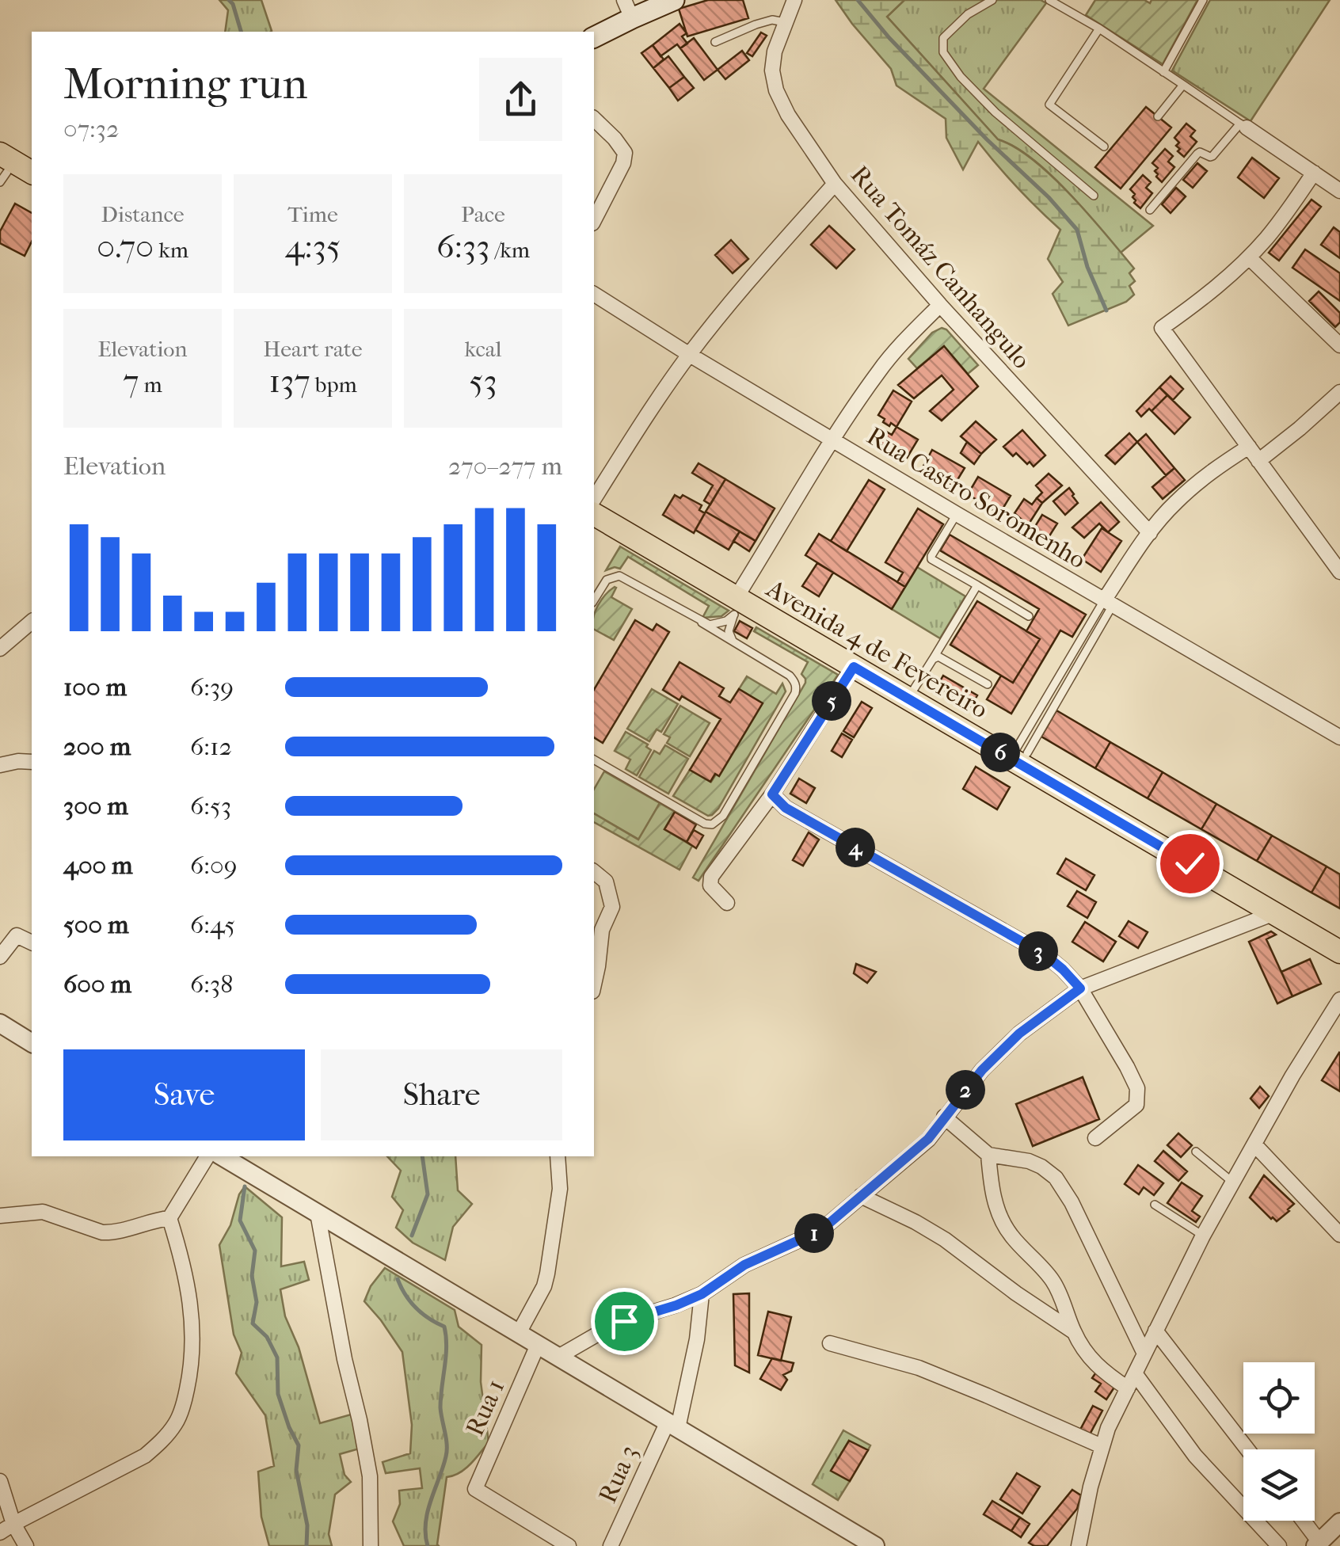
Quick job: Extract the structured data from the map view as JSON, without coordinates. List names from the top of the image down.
{
  "streets": {
    "main road": ["Avenida 4 de Fevereiro"],
    "street": [
      "Rua Tomáz Canhangulo",
      "Rua Castro Soromenho",
      "Rua 1",
      "Rua 3"
    ]
  },
  "page": {
    "heading": ["Morning run", "07:32"],
    "stats": [
      ["Distance", "0.70 km"],
      ["Time", "4:35"],
      ["Pace", "6:33 /km"],
      ["Elevation", "7 m"],
      ["Heart rate", "137 bpm"],
      ["kcal", "53"]
    ],
    "chart": ["Elevation", "270–277 m"],
    "list": [
      {
        "name": "100 m",
        "note": "6:39"
      },
      {
        "name": "200 m",
        "note": "6:12"
      },
      {
        "name": "300 m",
        "note": "6:53"
      },
      {
        "name": "400 m",
        "note": "6:09"
      },
      {
        "name": "500 m",
        "note": "6:45"
      },
      {
        "name": "600 m",
        "note": "6:38"
      }
    ],
    "pins": [
      "5",
      "6",
      "4",
      "3",
      "2",
      "1"
    ],
    "buttons": ["Save", "Share"]
  }
}
